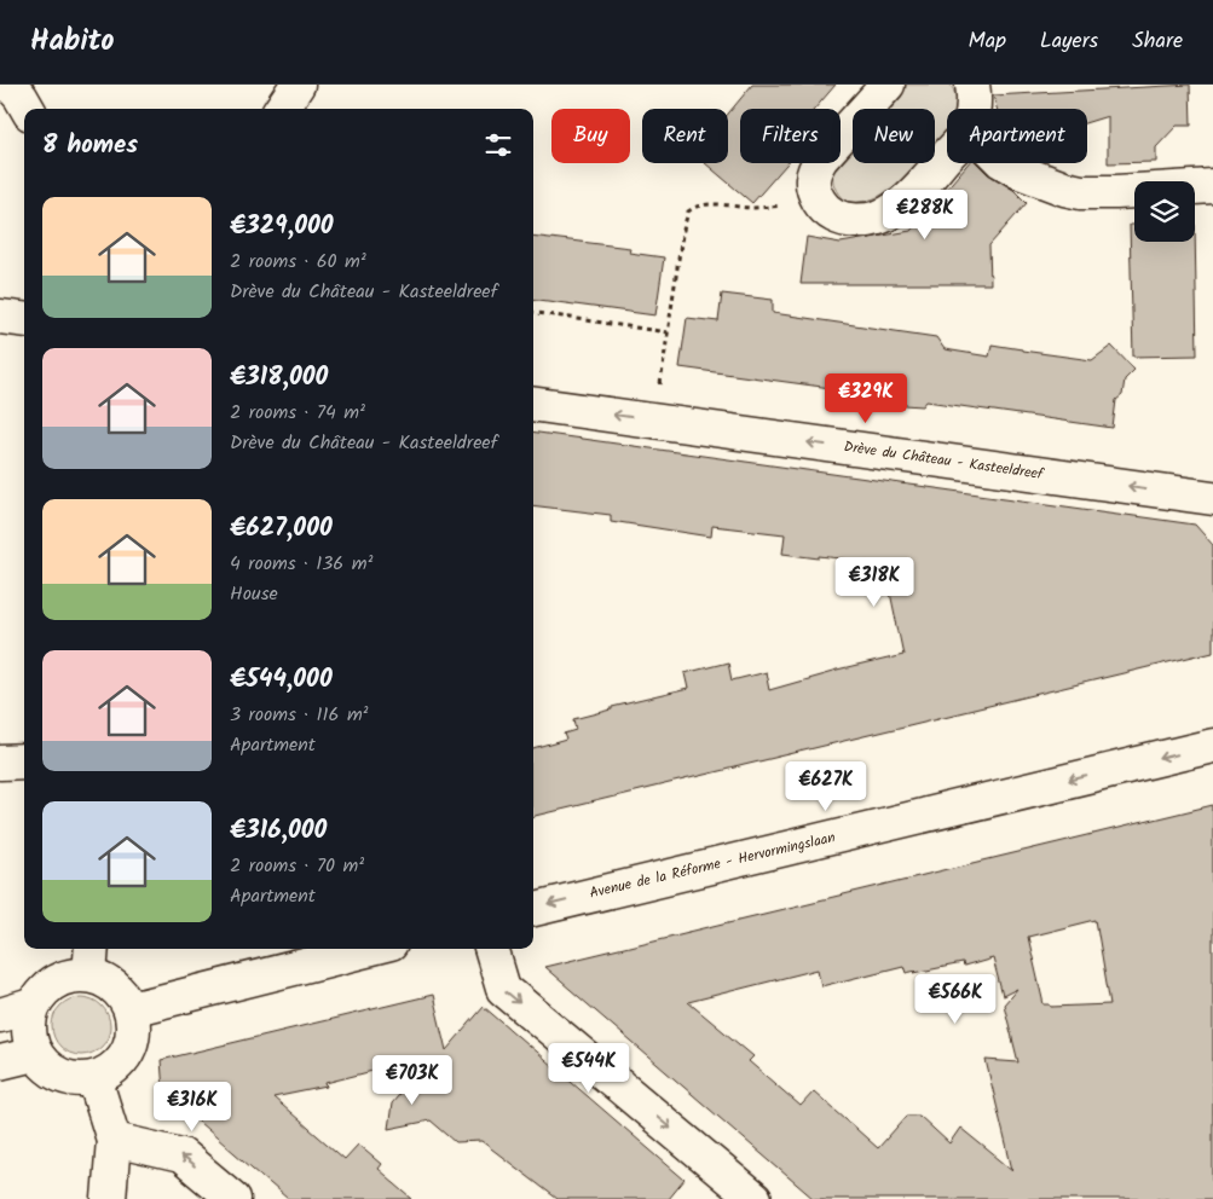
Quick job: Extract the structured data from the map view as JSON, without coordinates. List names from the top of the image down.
{
  "streets": {
    "street": ["Drève du Château - Kasteeldreef", "Avenue de la Réforme - Hervormingslaan"]
  },
  "one_way": ["Drève du Château - Kasteeldreef", "Avenue de la Réforme - Hervormingslaan"],
  "page": {
    "header": "Habito",
    "nav": ["Map", "Layers", "Share"],
    "chip": [
      "Buy",
      "Rent",
      "Filters",
      "New",
      "Apartment"
    ],
    "heading": "8 homes",
    "list": [
      {
        "name": "€329,000",
        "note": "2 rooms · 60 m² · Drève du Château - Kasteeldreef"
      },
      {
        "name": "€318,000",
        "note": "2 rooms · 74 m² · Drève du Château - Kasteeldreef"
      },
      {
        "name": "€627,000",
        "note": "4 rooms · 136 m² · House"
      },
      {
        "name": "€544,000",
        "note": "3 rooms · 116 m² · Apartment"
      },
      {
        "name": "€316,000",
        "note": "2 rooms · 70 m² · Apartment"
      }
    ],
    "price": [
      "€288K",
      "€329K",
      "€318K",
      "€627K",
      "€566K",
      "€544K",
      "€703K",
      "€316K"
    ]
  }
}
